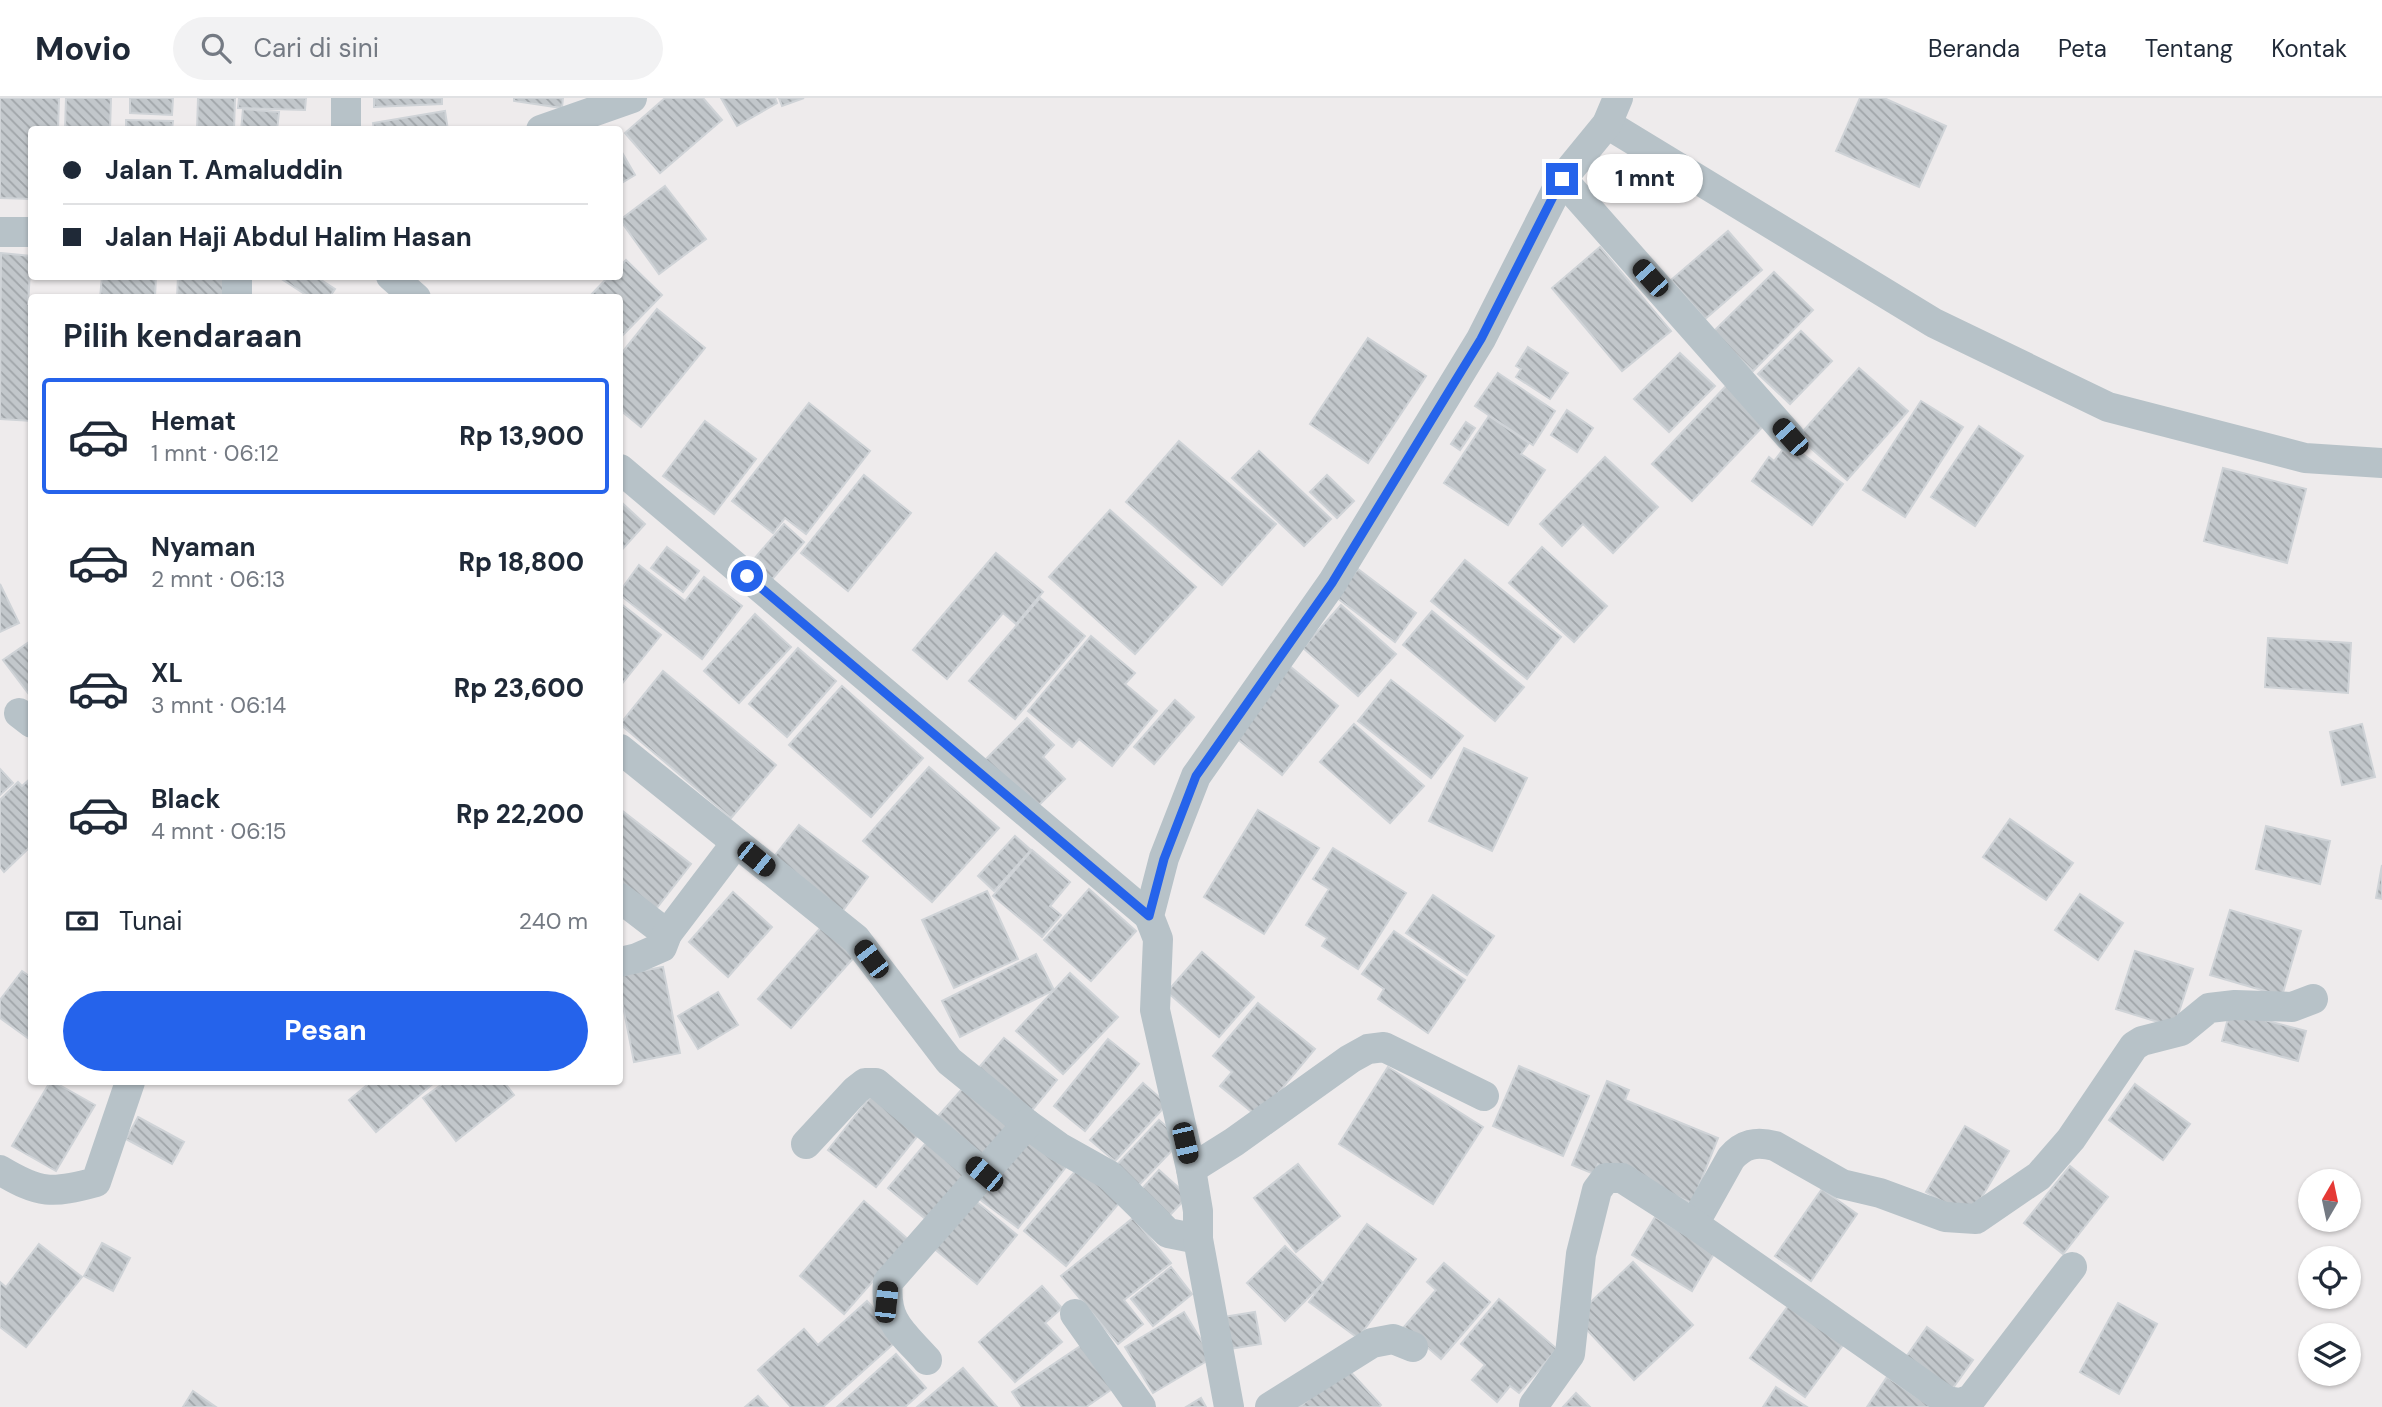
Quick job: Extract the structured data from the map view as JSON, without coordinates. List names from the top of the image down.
{
  "north": "top",
  "page": {
    "header": "Movio",
    "search": "Cari di sini",
    "nav": [
      "Beranda",
      "Peta",
      "Tentang",
      "Kontak"
    ],
    "banner": ["Jalan T. Amaluddin", "Jalan Haji Abdul Halim Hasan"],
    "bubble": "1 mnt",
    "heading": "Pilih kendaraan",
    "list": [
      {
        "name": "Hemat",
        "note": "1 mnt · 06:12",
        "value": "Rp 13,900"
      },
      {
        "name": "Nyaman",
        "note": "2 mnt · 06:13",
        "value": "Rp 18,800"
      },
      {
        "name": "XL",
        "note": "3 mnt · 06:14",
        "value": "Rp 23,600"
      },
      {
        "name": "Black",
        "note": "4 mnt · 06:15",
        "value": "Rp 22,200"
      }
    ],
    "pay": ["Tunai", "240 m"],
    "buttons": "Pesan"
  }
}
